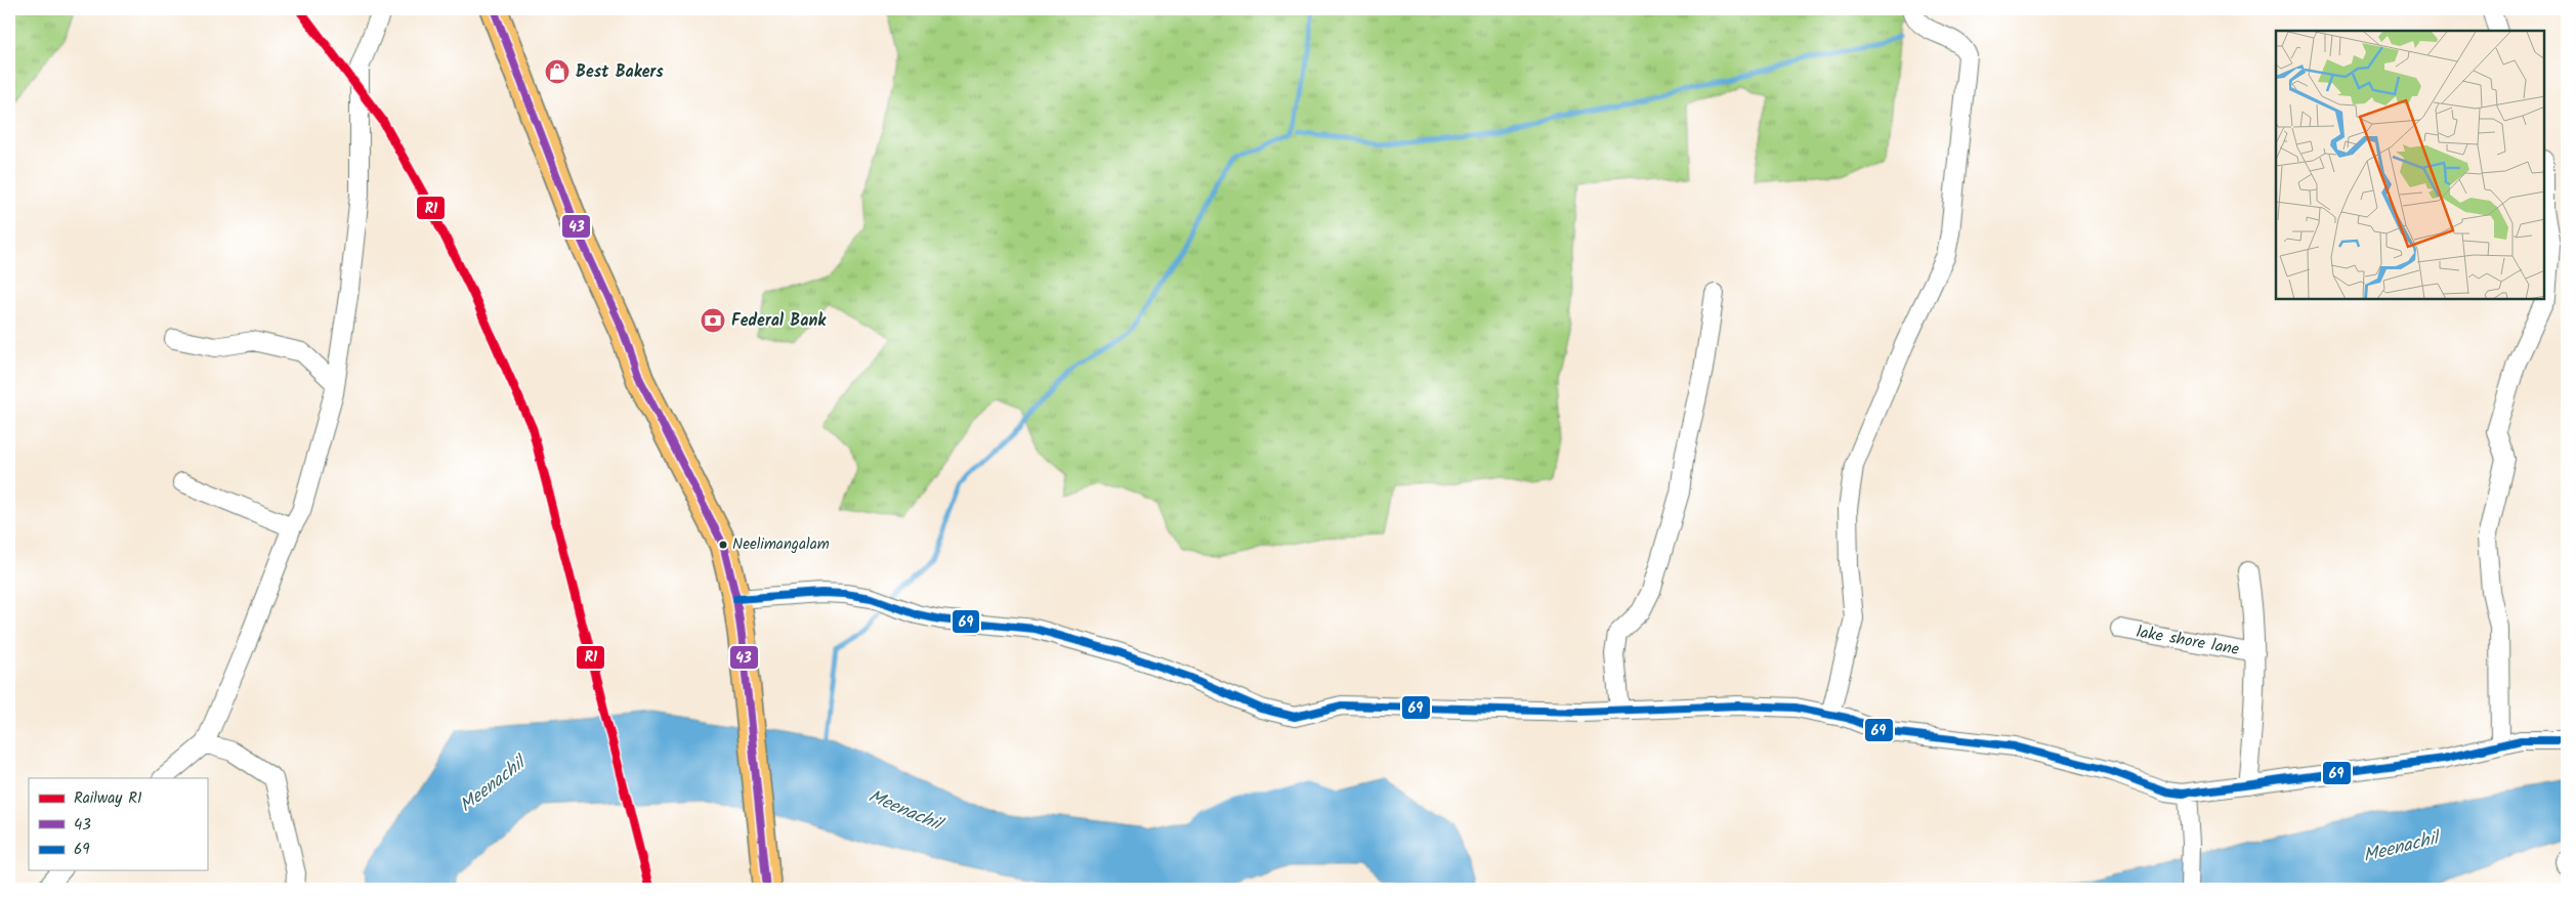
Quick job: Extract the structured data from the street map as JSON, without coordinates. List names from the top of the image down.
{
  "streets": {
    "street": ["lake shore lane"]
  },
  "water": ["Meenachil"],
  "places": {
    "shop": ["Best Bakers"],
    "bank": ["Federal Bank"],
    "other": ["Neelimangalam"]
  },
  "lines": ["rail line R1", "transit line 43", "transit line 69"],
  "legend": ["Railway R1", "43", "69"]
}
